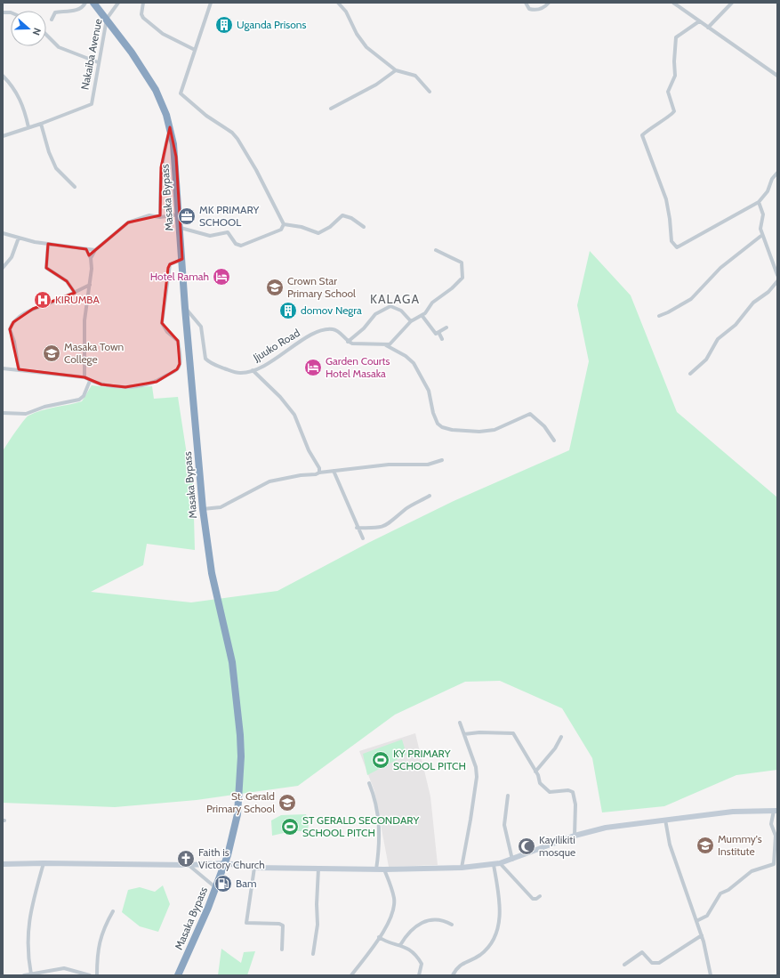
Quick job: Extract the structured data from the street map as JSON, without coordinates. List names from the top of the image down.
{
  "streets": {
    "highway": ["Masaka Bypass"],
    "street": ["Nakaiba Avenue", "Jjuuko Road"]
  },
  "crossings": [
    ["Nakaiba Avenue", "Masaka Bypass"],
    ["Masaka Bypass", "Jjuuko Road"]
  ],
  "districts": ["KALAGA"],
  "places": {
    "building": ["Uganda Prisons", "domov Negra"],
    "office": ["MK PRIMARY SCHOOL"],
    "hotel": ["Hotel Ramah", "Garden Courts Hotel Masaka"],
    "school or university": [
      "Crown Star Primary School",
      "Masaka Town College",
      "St. Gerald Primary School",
      "Mummy's Institute"
    ],
    "hospital": ["KIRUMBA"],
    "sports": ["KY PRIMARY SCHOOL PITCH", "ST GERALD SECONDARY SCHOOL PITCH"],
    "mosque": ["Kayilikiti mosque"],
    "church": ["Faith is Victory Church"],
    "fuel station": ["Bam"]
  },
  "north": "right"
}
